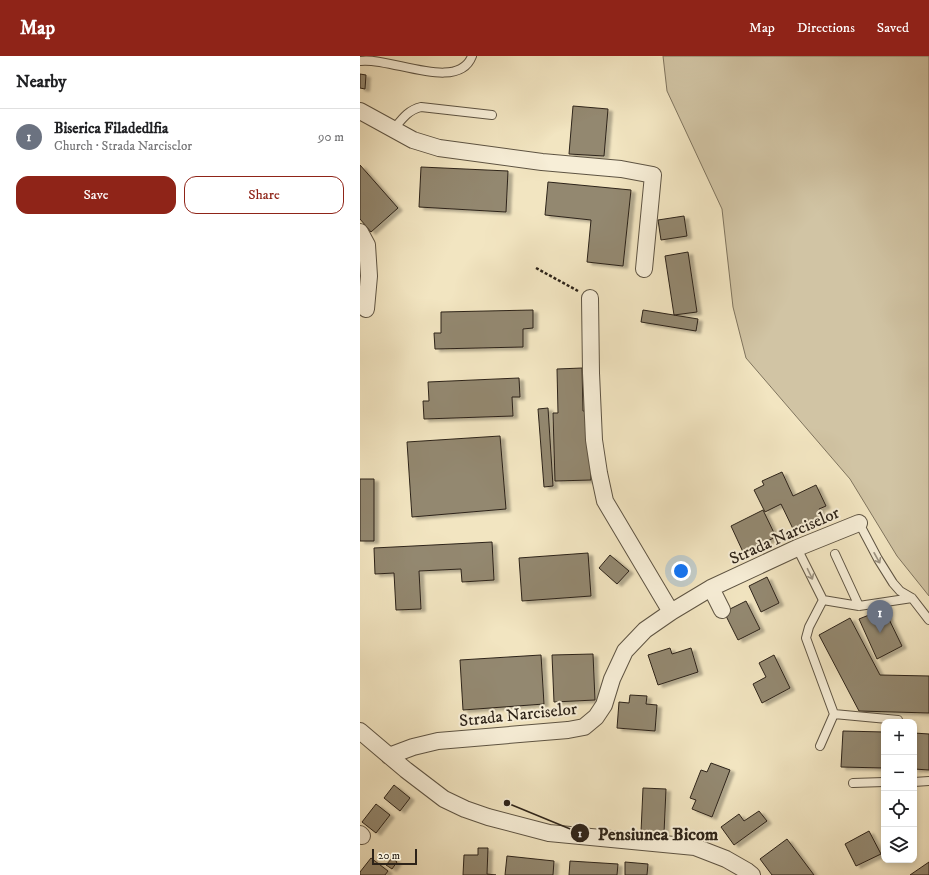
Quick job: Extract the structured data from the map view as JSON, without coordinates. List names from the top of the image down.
{
  "streets": {
    "street": ["Strada Narciselor"]
  },
  "places": ["Pensiunea Bicom"],
  "scale_bar": "20 m",
  "page": {
    "header": "Map",
    "nav": ["Map", "Directions", "Saved"],
    "heading": "Nearby",
    "list": [
      {
        "mark": "1",
        "name": "Biserica Filadedlfia",
        "note": "Church · Strada Narciselor",
        "value": "90 m"
      }
    ],
    "buttons": ["Save", "Share"],
    "pins": "1",
    "map_buttons": ["+", "−"],
    "scale": "20 m"
  }
}
